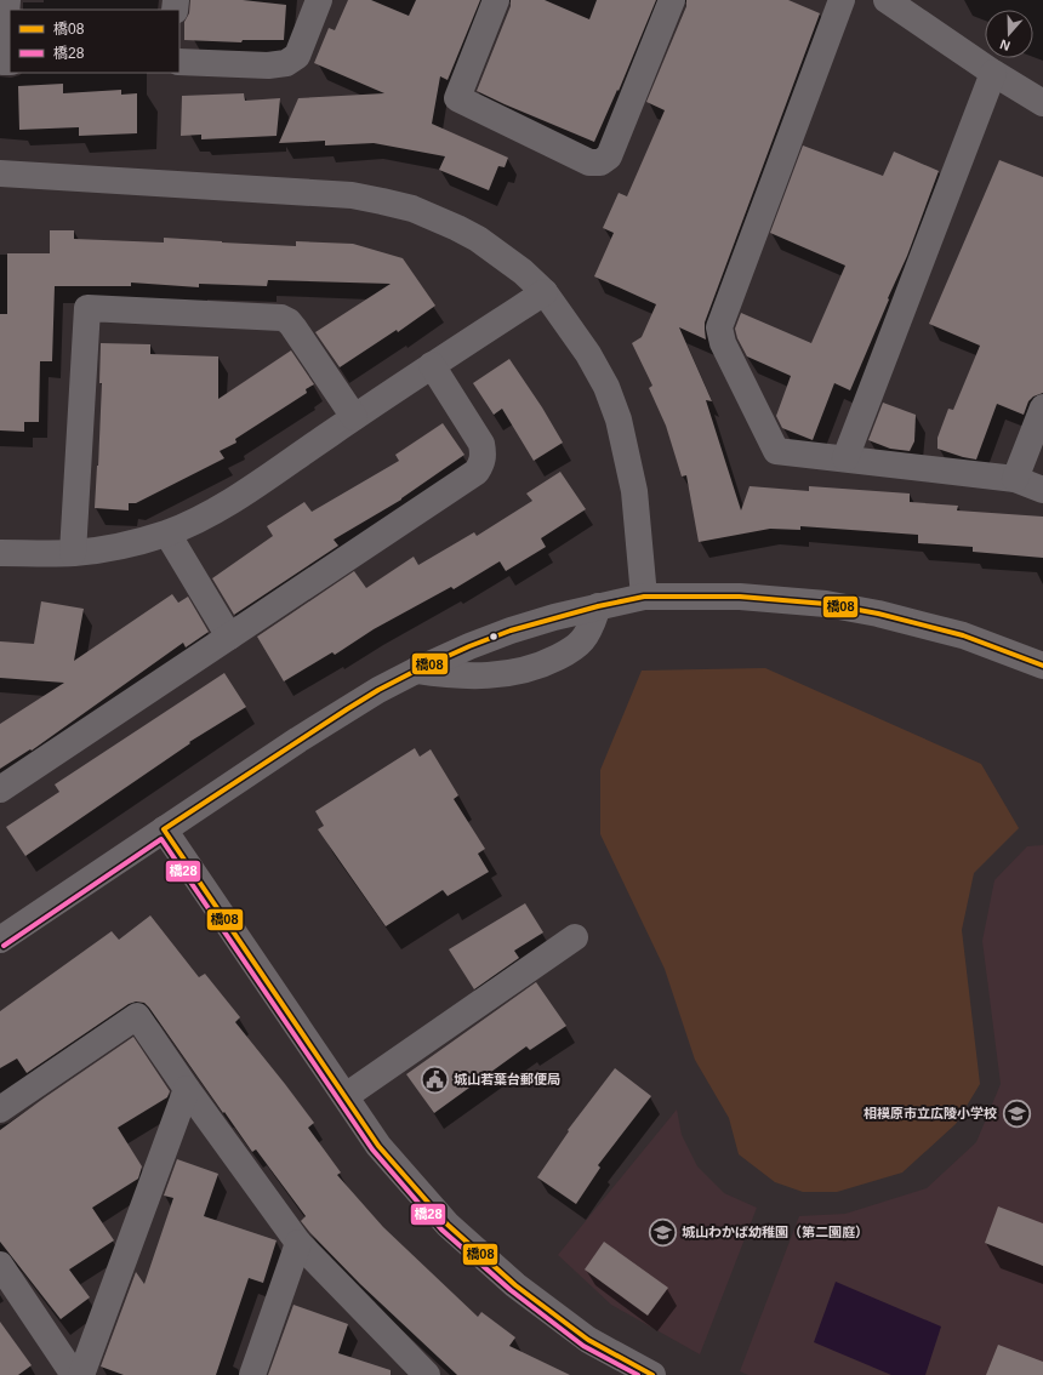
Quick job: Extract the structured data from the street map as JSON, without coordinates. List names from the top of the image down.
{
  "places": {
    "public building": ["城山若葉台郵便局"],
    "school or university": ["相模原市立広陵小学校", "城山わかば幼稚園（第二園庭）"]
  },
  "lines": ["transit line 橋08", "transit line 橋28"],
  "legend": ["橋08", "橋28"],
  "north": "bottom"
}
